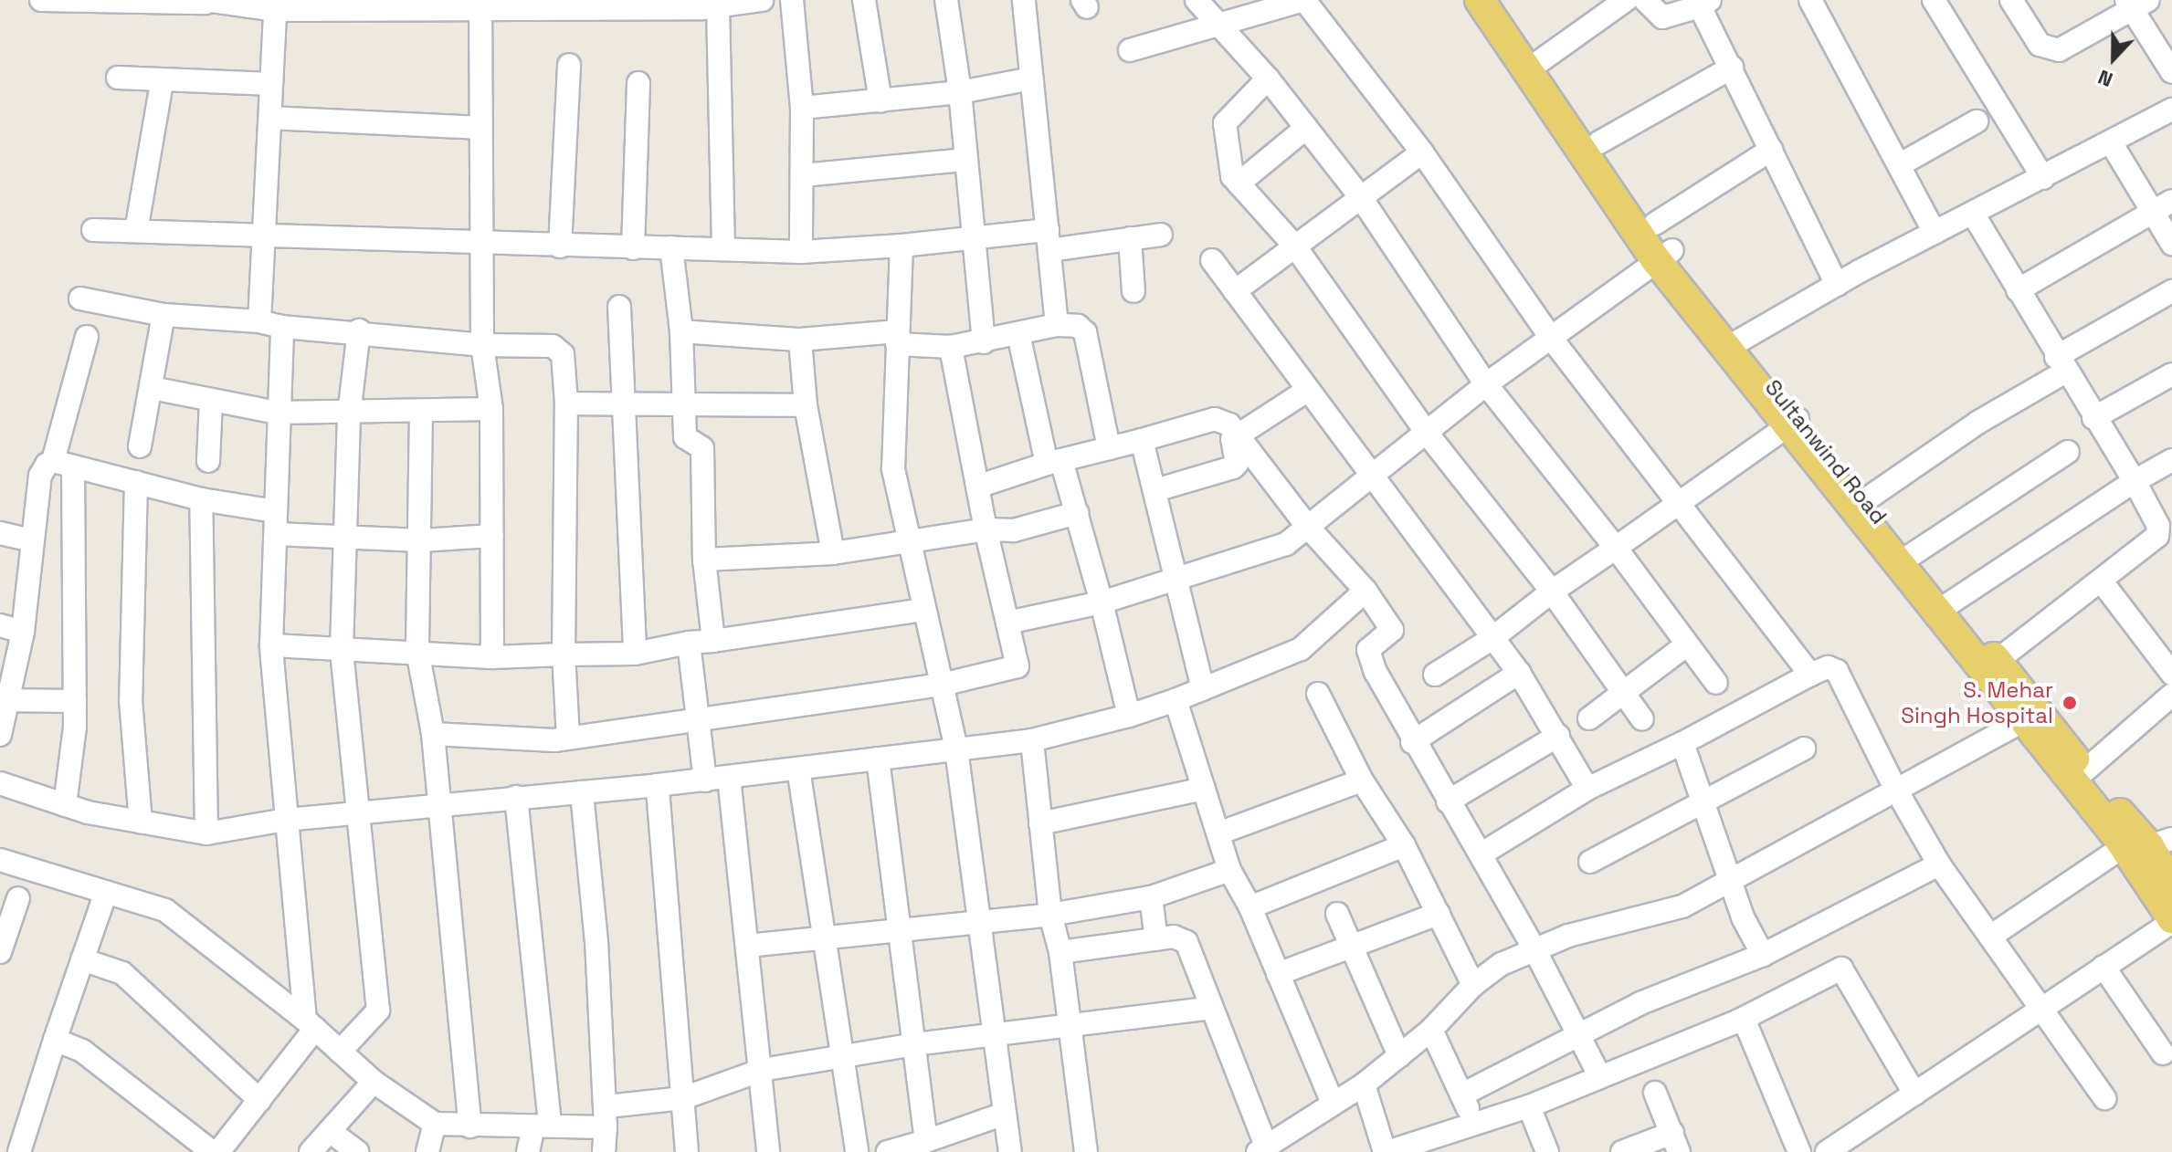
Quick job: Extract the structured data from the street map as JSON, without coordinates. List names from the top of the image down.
{
  "streets": {
    "main road": ["Sultanwind Road"]
  },
  "places": ["S. Mehar Singh Hospital"],
  "north": "bottom"
}
